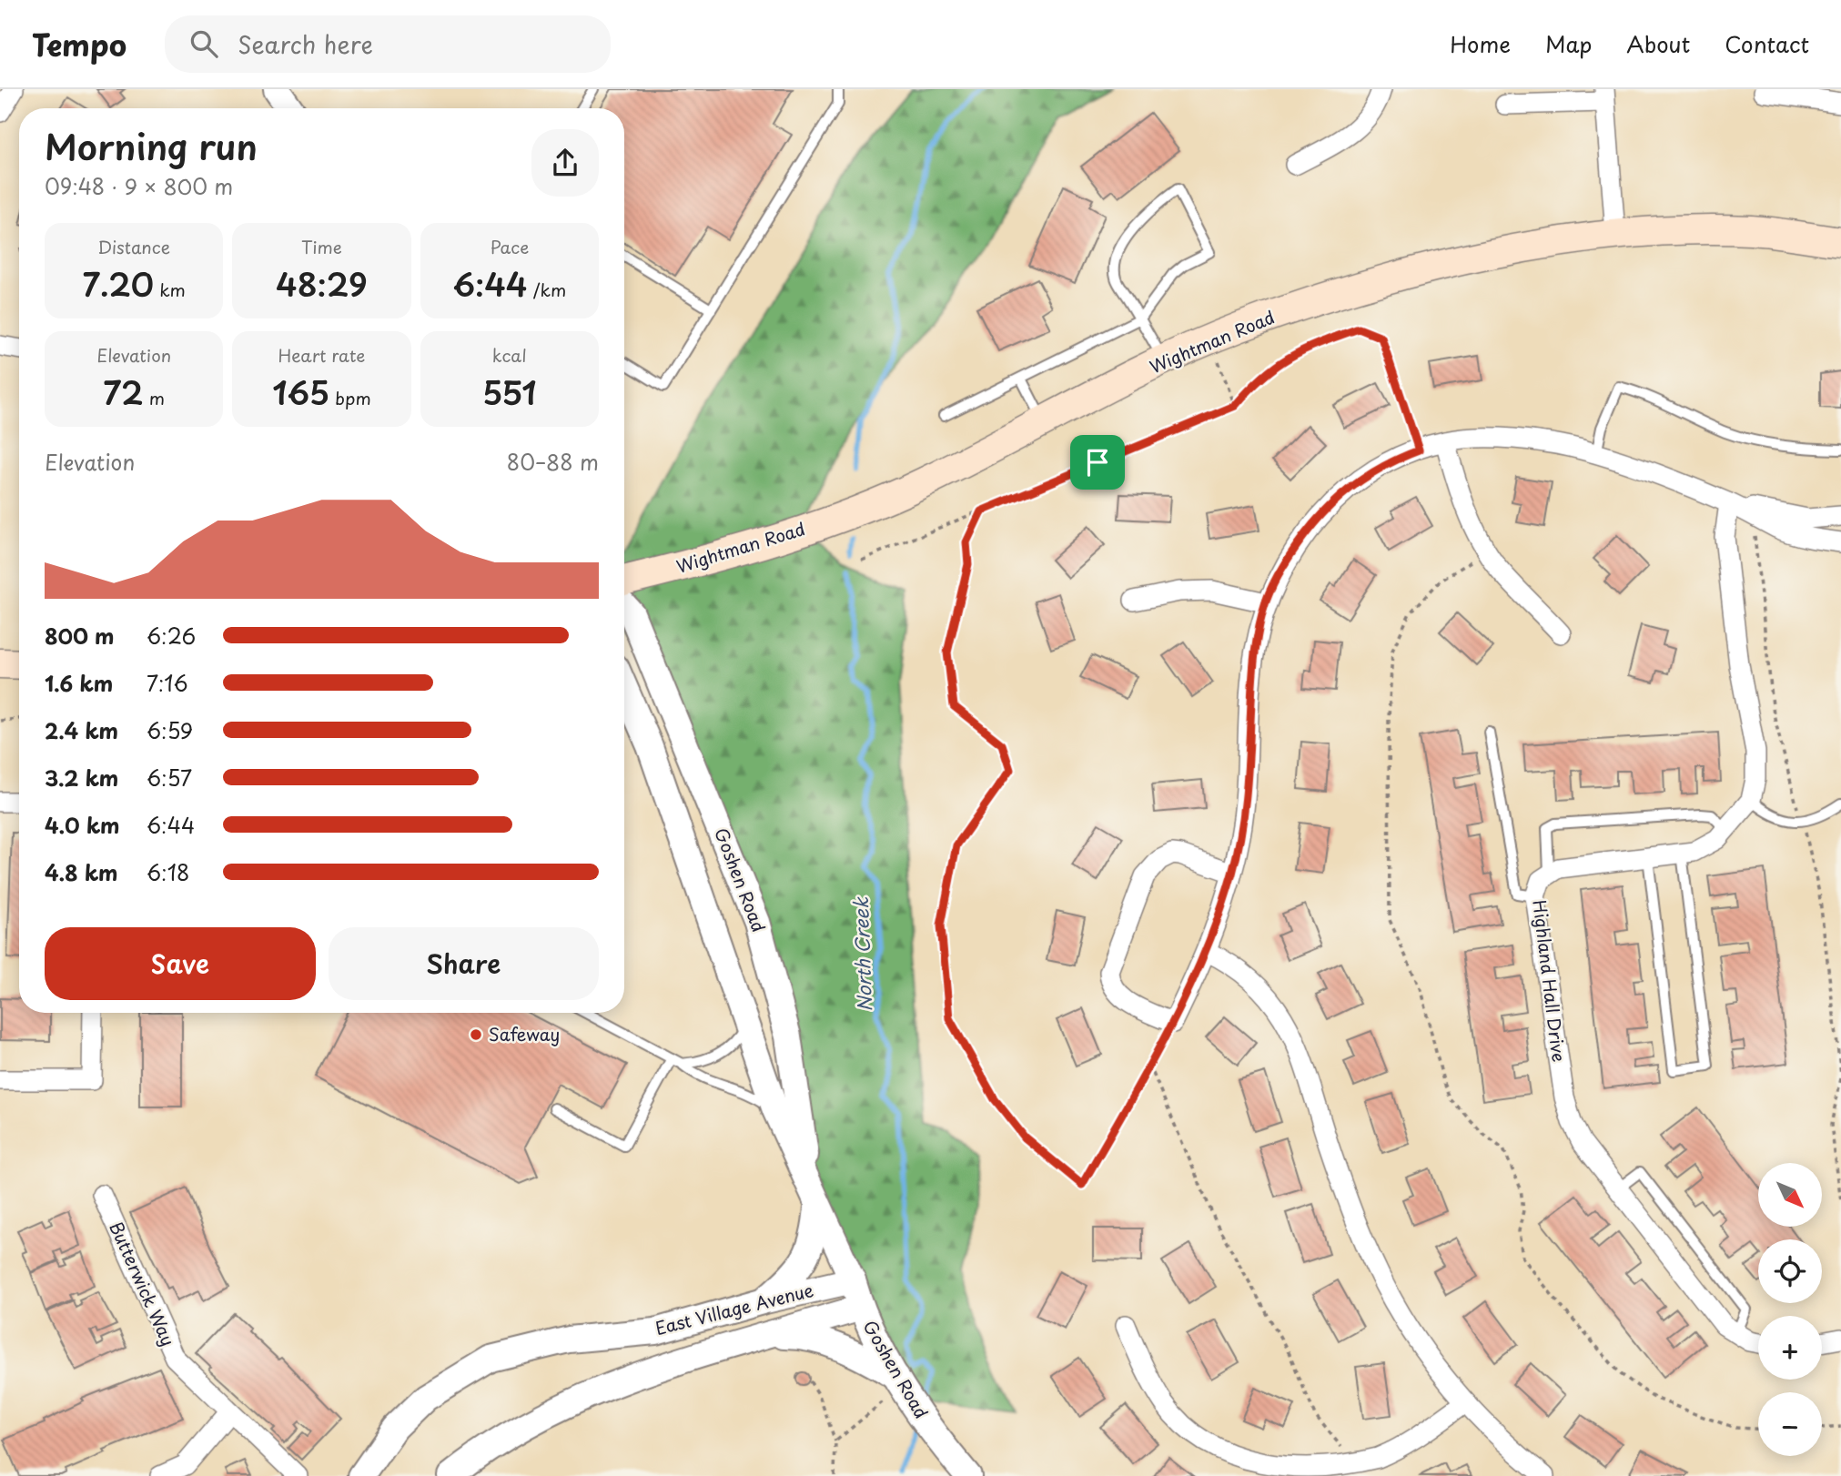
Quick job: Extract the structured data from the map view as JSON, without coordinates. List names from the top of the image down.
{
  "streets": {
    "main road": ["Wightman Road"],
    "street": [
      "Goshen Road",
      "Highland Hall Drive",
      "Butterwick Way",
      "East Village Avenue"
    ]
  },
  "crossings": [
    ["Goshen Road", "East Village Avenue"]
  ],
  "water": ["North Creek"],
  "places": ["Safeway"],
  "north": "bottom right",
  "page": {
    "header": "Tempo",
    "search": "Search here",
    "nav": [
      "Home",
      "Map",
      "About",
      "Contact"
    ],
    "heading": ["Morning run", "09:48 · 9 × 800 m"],
    "stats": [
      ["Distance", "7.20 km"],
      ["Time", "48:29"],
      ["Pace", "6:44 /km"],
      ["Elevation", "72 m"],
      ["Heart rate", "165 bpm"],
      ["kcal", "551"]
    ],
    "chart": ["Elevation", "80–88 m"],
    "list": [
      {
        "name": "800 m",
        "note": "6:26"
      },
      {
        "name": "1.6 km",
        "note": "7:16"
      },
      {
        "name": "2.4 km",
        "note": "6:59"
      },
      {
        "name": "3.2 km",
        "note": "6:57"
      },
      {
        "name": "4.0 km",
        "note": "6:44"
      },
      {
        "name": "4.8 km",
        "note": "6:18"
      }
    ],
    "buttons": ["Save", "Share"],
    "map_buttons": ["+", "−"]
  }
}
